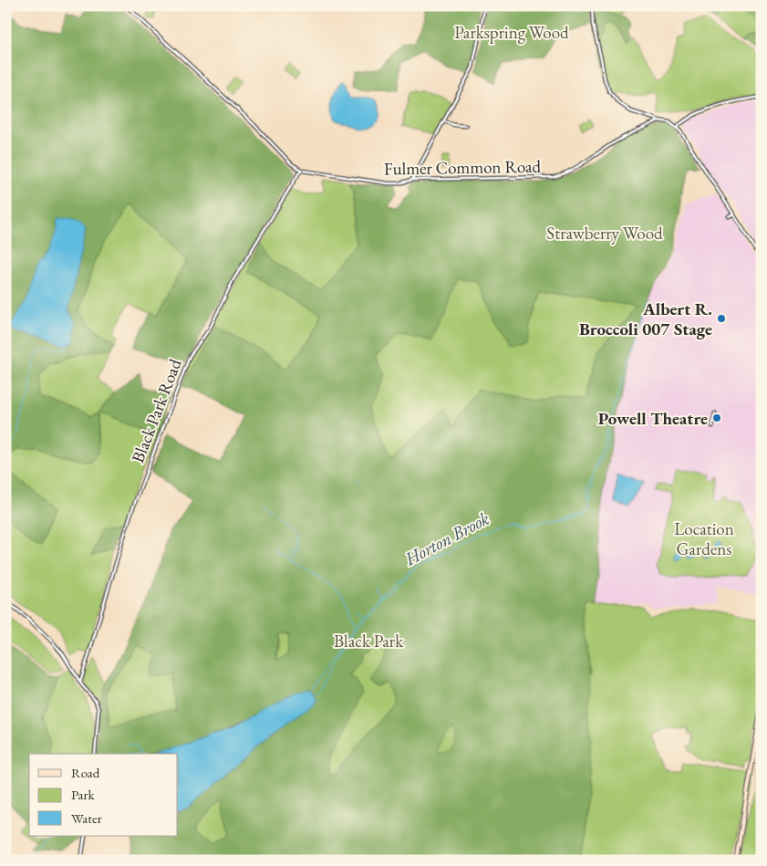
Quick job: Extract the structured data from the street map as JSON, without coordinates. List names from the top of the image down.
{
  "streets": {
    "street": ["Fulmer Common Road", "Black Park Road"]
  },
  "crossings": [
    ["Fulmer Common Road", "Black Park Road"]
  ],
  "water": ["Horton Brook"],
  "parks": [
    "Parkspring Wood",
    "Strawberry Wood",
    "Location Gardens",
    "Black Park"
  ],
  "places": ["Albert R. Broccoli 007 Stage", "Powell Theatre"],
  "legend": ["Road", "Park", "Water"]
}
